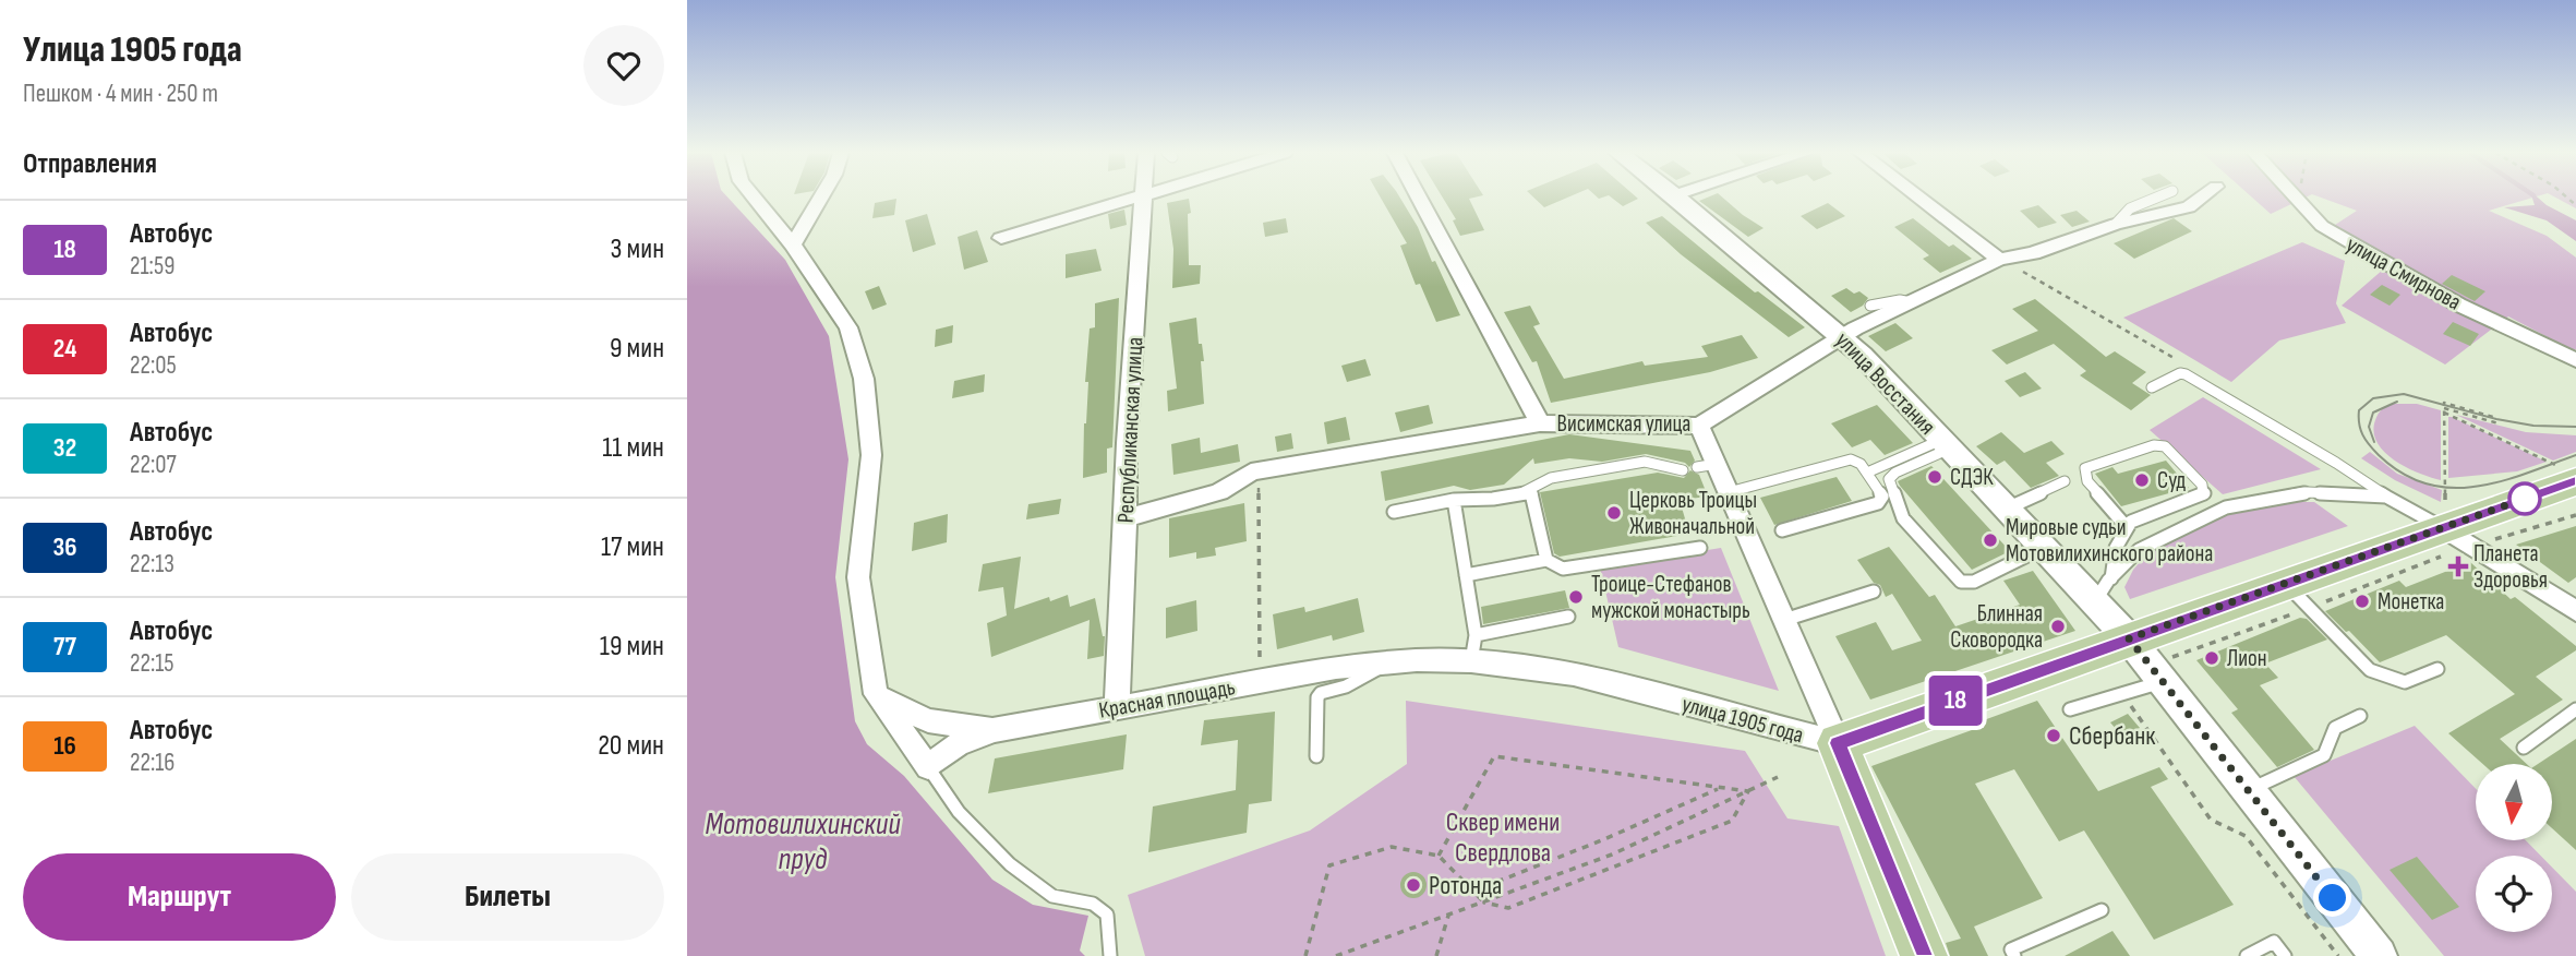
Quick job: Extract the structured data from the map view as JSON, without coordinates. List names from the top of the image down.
{
  "streets": {
    "street": [
      "улица Смирнова",
      "улица Восстания",
      "Висимская улица",
      "Республиканская улица",
      "Красная площадь",
      "улица 1905 года"
    ]
  },
  "crossings": [
    ["улица Восстания", "Висимская улица"],
    ["Висимская улица", "Республиканская улица"],
    ["Республиканская улица", "Красная площадь"],
    ["Красная площадь", "улица 1905 года"]
  ],
  "water": ["Мотовилихинский пруд"],
  "parks": ["Сквер имени Свердлова"],
  "places": {
    "other": [
      "СДЭК",
      "Суд",
      "Церковь Троицы Живоначальной",
      "Мировые судьи Мотовилихинского района",
      "Троице-Стефанов мужской монастырь",
      "Монетка",
      "Блинная Сковородка",
      "Лион",
      "Сбербанк",
      "Ротонда"
    ],
    "health": ["Планета Здоровья"]
  },
  "lines": ["bus line 18"],
  "north": "bottom",
  "page": {
    "heading": [
      ["Улица 1905 года", "Пешком · 4 мин · 250 m"],
      "Отправления"
    ],
    "on_map": "18",
    "list": [
      {
        "mark": "18",
        "name": "Автобус",
        "note": "21:59",
        "value": "3 мин"
      },
      {
        "mark": "24",
        "name": "Автобус",
        "note": "22:05",
        "value": "9 мин"
      },
      {
        "mark": "32",
        "name": "Автобус",
        "note": "22:07",
        "value": "11 мин"
      },
      {
        "mark": "36",
        "name": "Автобус",
        "note": "22:13",
        "value": "17 мин"
      },
      {
        "mark": "77",
        "name": "Автобус",
        "note": "22:15",
        "value": "19 мин"
      },
      {
        "mark": "16",
        "name": "Автобус",
        "note": "22:16",
        "value": "20 мин"
      }
    ],
    "buttons": ["Маршрут", "Билеты"]
  }
}
